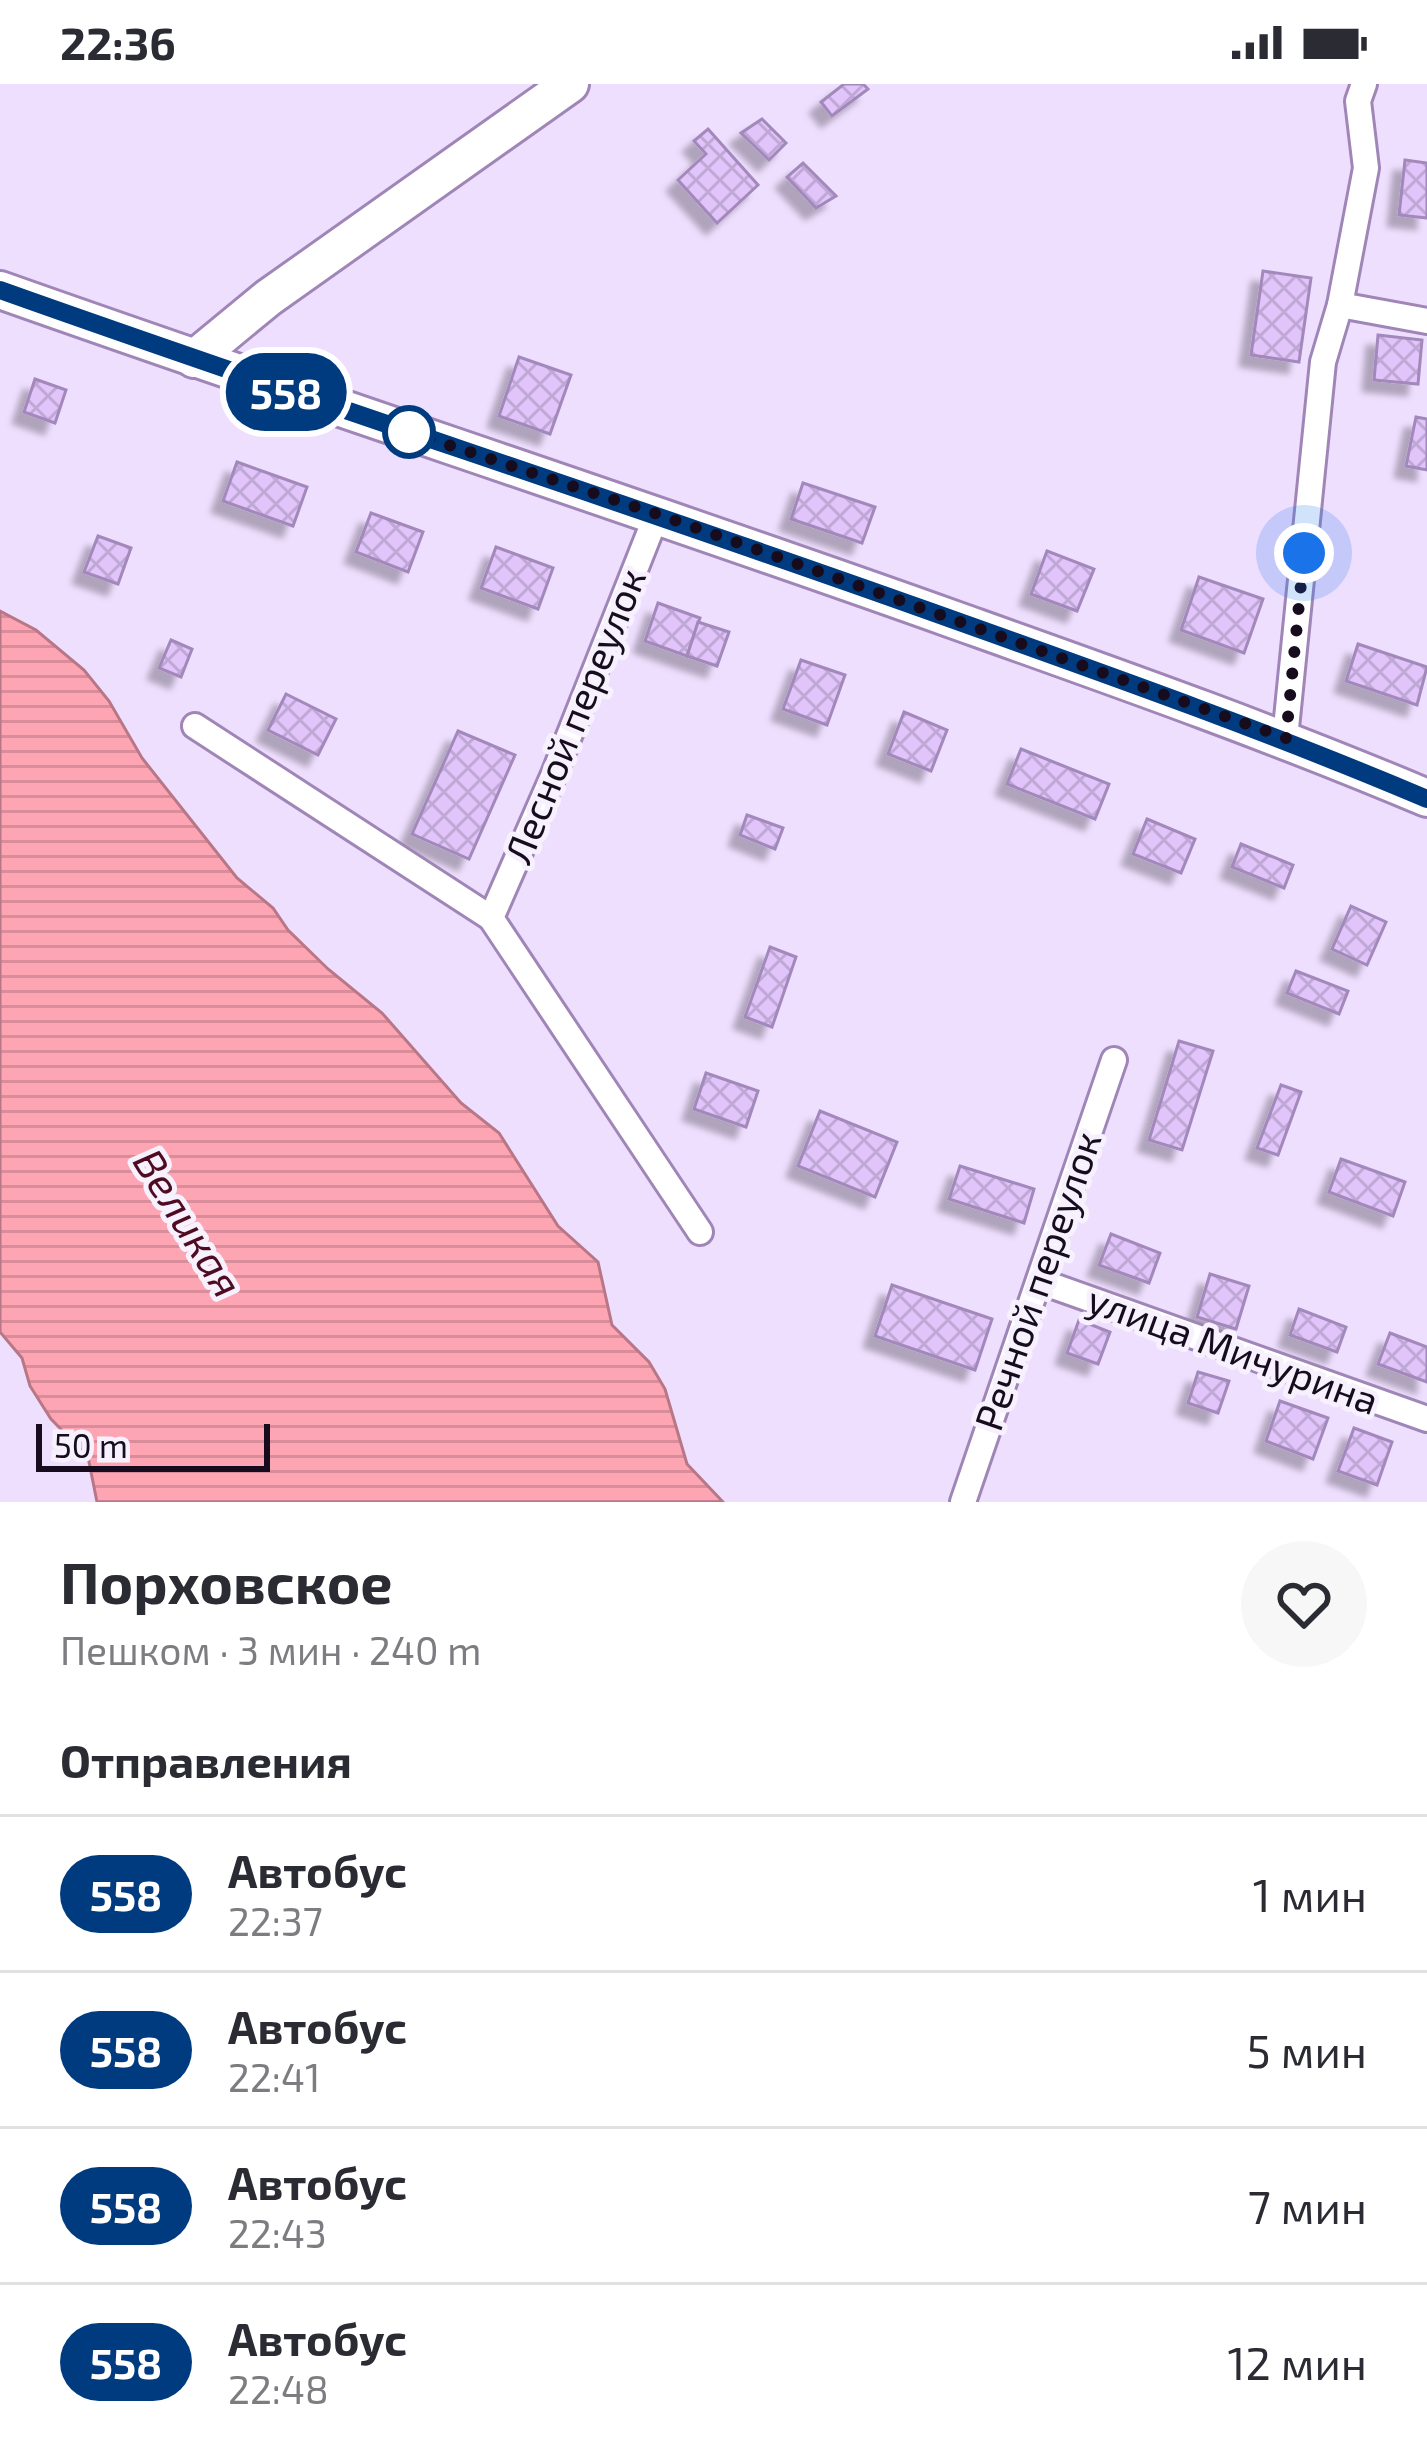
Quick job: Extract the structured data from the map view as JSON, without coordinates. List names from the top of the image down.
{
  "streets": {
    "street": ["Лесной переулок", "Речной переулок", "улица Мичурина"]
  },
  "crossings": [
    ["Речной переулок", "улица Мичурина"]
  ],
  "water": ["Великая"],
  "lines": ["bus line 558"],
  "scale_bar": "50 m",
  "page": {
    "status": "22:36",
    "on_map": "558",
    "scale": "50 m",
    "heading": [
      ["Порховское", "Пешком · 3 мин · 240 m"],
      "Отправления"
    ],
    "list": [
      {
        "mark": "558",
        "name": "Автобус",
        "note": "22:37",
        "value": "1 мин"
      },
      {
        "mark": "558",
        "name": "Автобус",
        "note": "22:41",
        "value": "5 мин"
      },
      {
        "mark": "558",
        "name": "Автобус",
        "note": "22:43",
        "value": "7 мин"
      },
      {
        "mark": "558",
        "name": "Автобус",
        "note": "22:48",
        "value": "12 мин"
      }
    ]
  }
}
